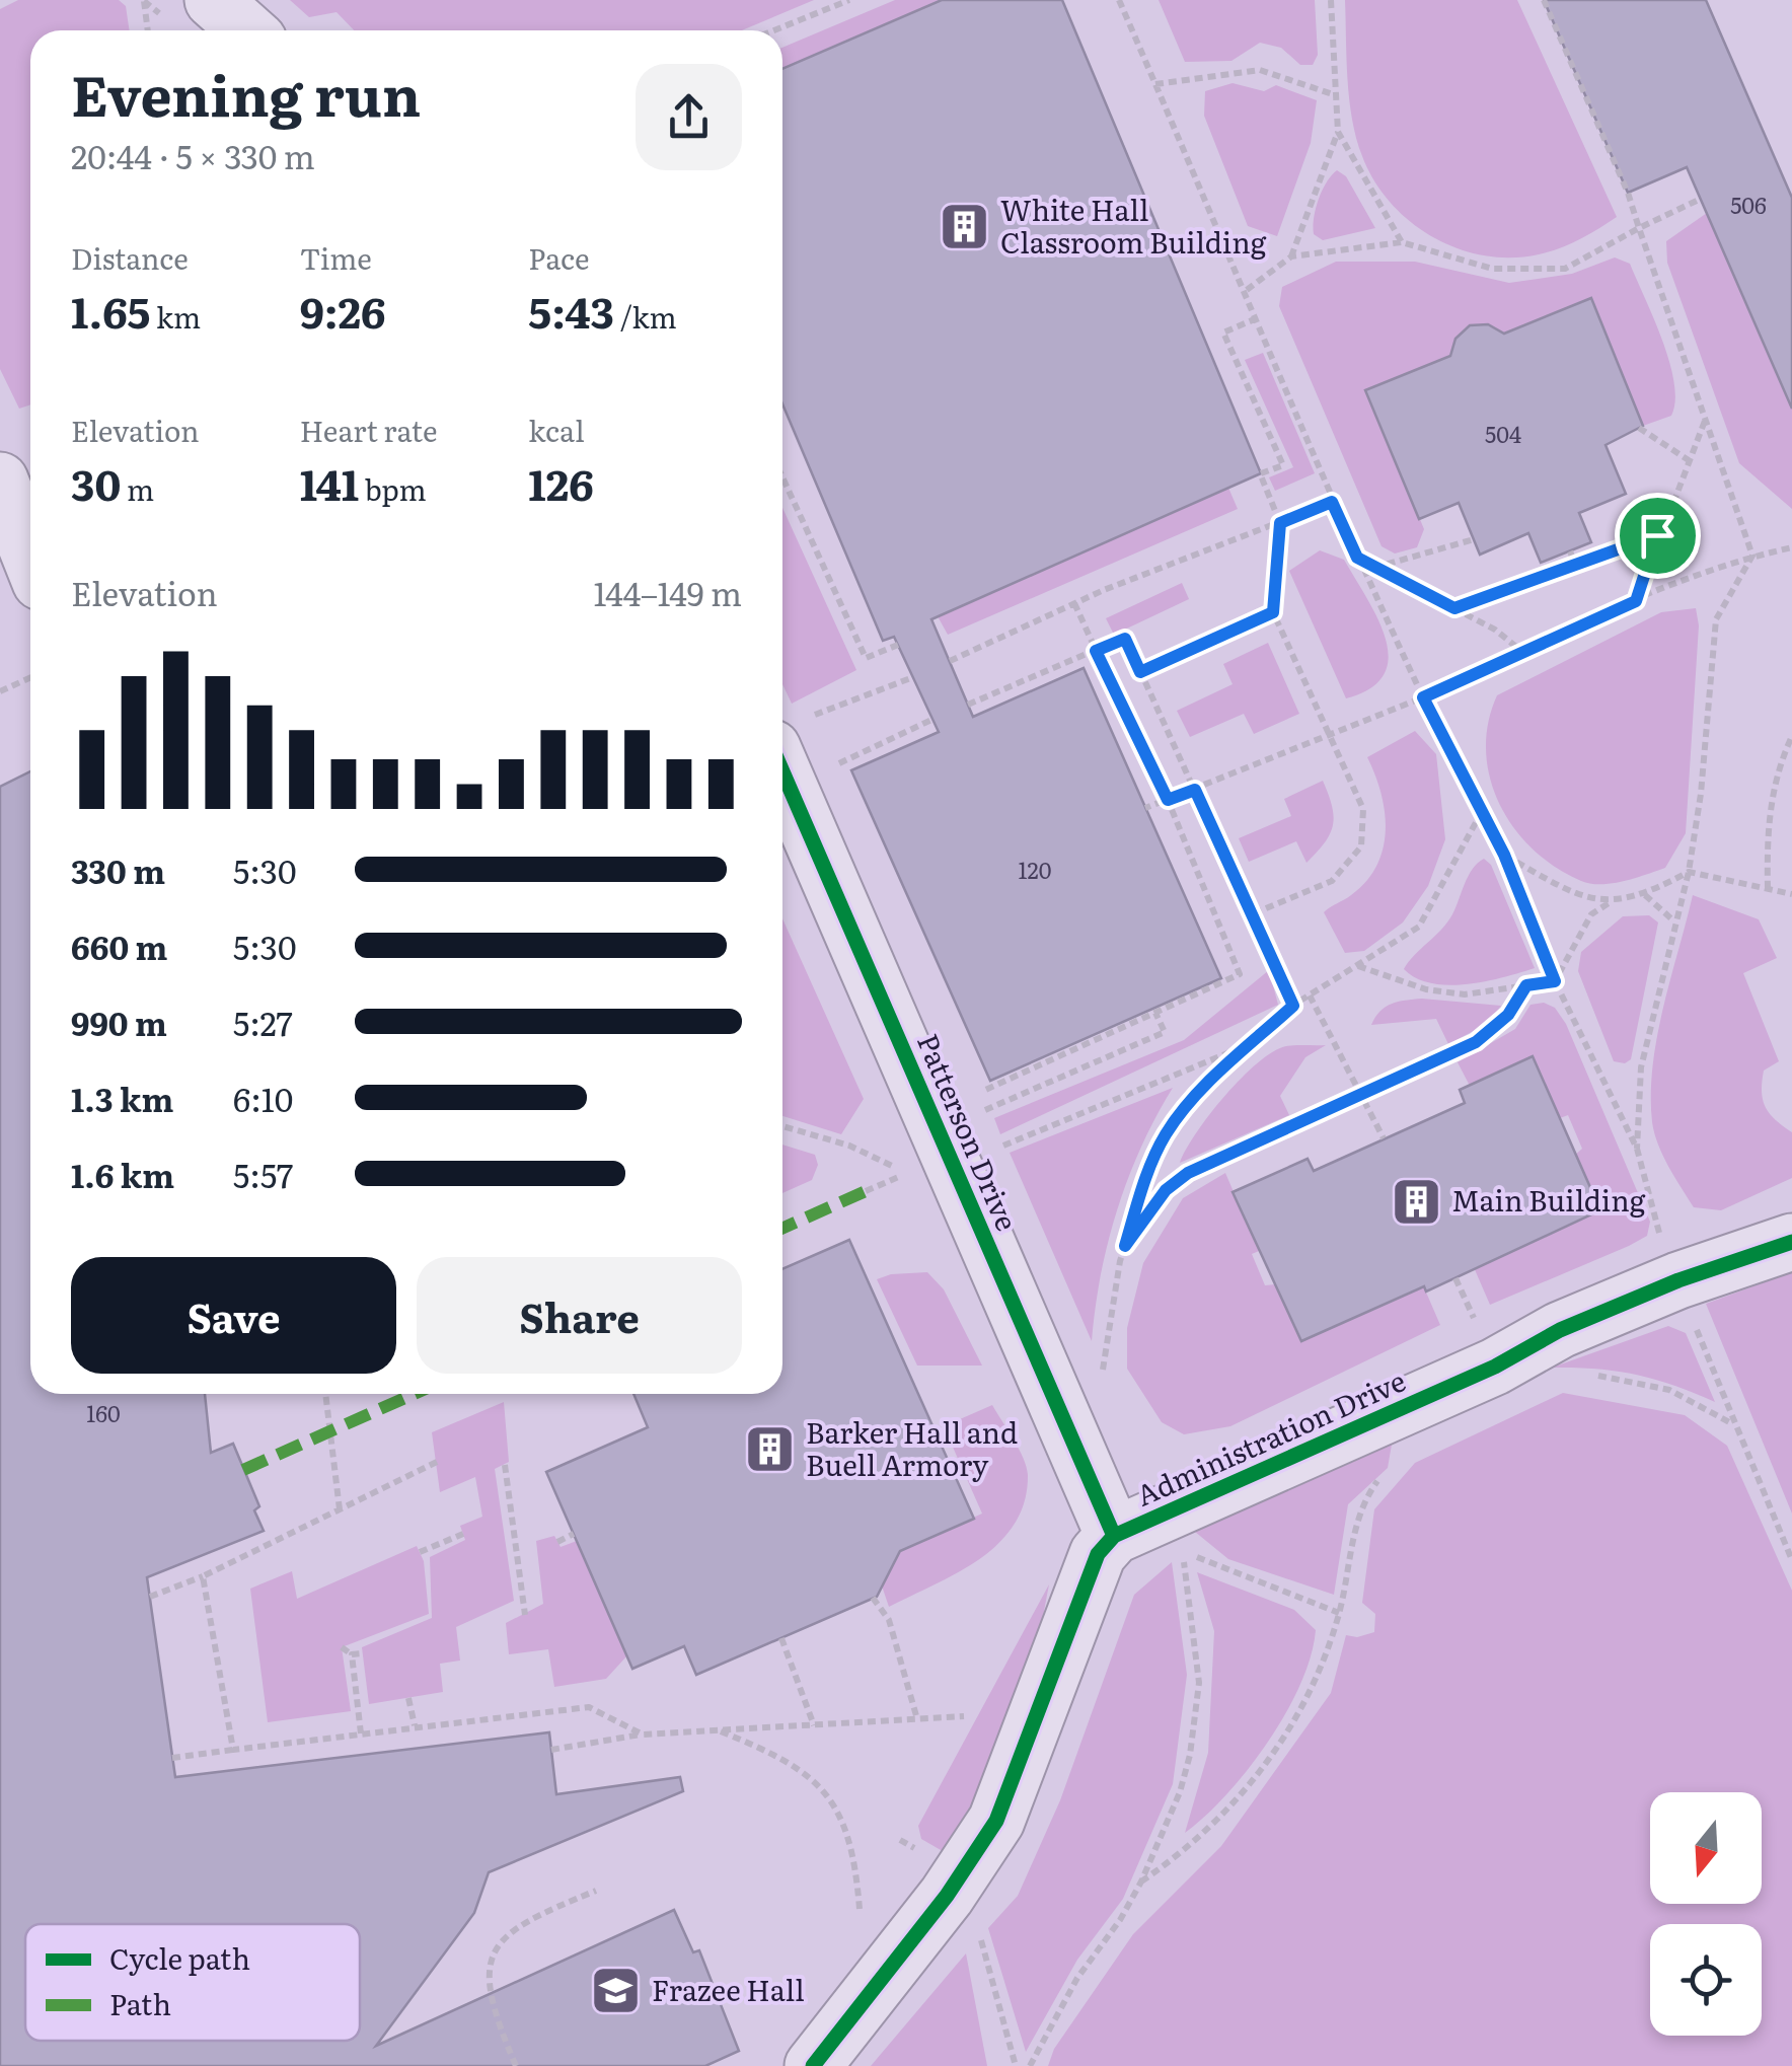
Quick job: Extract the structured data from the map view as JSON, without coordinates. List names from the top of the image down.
{
  "streets": {
    "street": ["Patterson Drive", "Administration Drive"]
  },
  "crossings": [
    ["Patterson Drive", "Administration Drive"]
  ],
  "places": {
    "building": ["White Hall Classroom Building", "Main Building", "Barker Hall and Buell Armory"],
    "school or university": ["Frazee Hall"]
  },
  "house_numbers": [
    "506",
    "504",
    "120",
    "160"
  ],
  "legend": ["Cycle path", "Path"],
  "north": "bottom",
  "page": {
    "heading": ["Evening run", "20:44 · 5 × 330 m"],
    "stats": [
      ["Distance", "1.65 km"],
      ["Time", "9:26"],
      ["Pace", "5:43 /km"],
      ["Elevation", "30 m"],
      ["Heart rate", "141 bpm"],
      ["kcal", "126"]
    ],
    "chart": ["Elevation", "144–149 m"],
    "list": [
      {
        "name": "330 m",
        "note": "5:30"
      },
      {
        "name": "660 m",
        "note": "5:30"
      },
      {
        "name": "990 m",
        "note": "5:27"
      },
      {
        "name": "1.3 km",
        "note": "6:10"
      },
      {
        "name": "1.6 km",
        "note": "5:57"
      }
    ],
    "buttons": ["Save", "Share"]
  }
}
